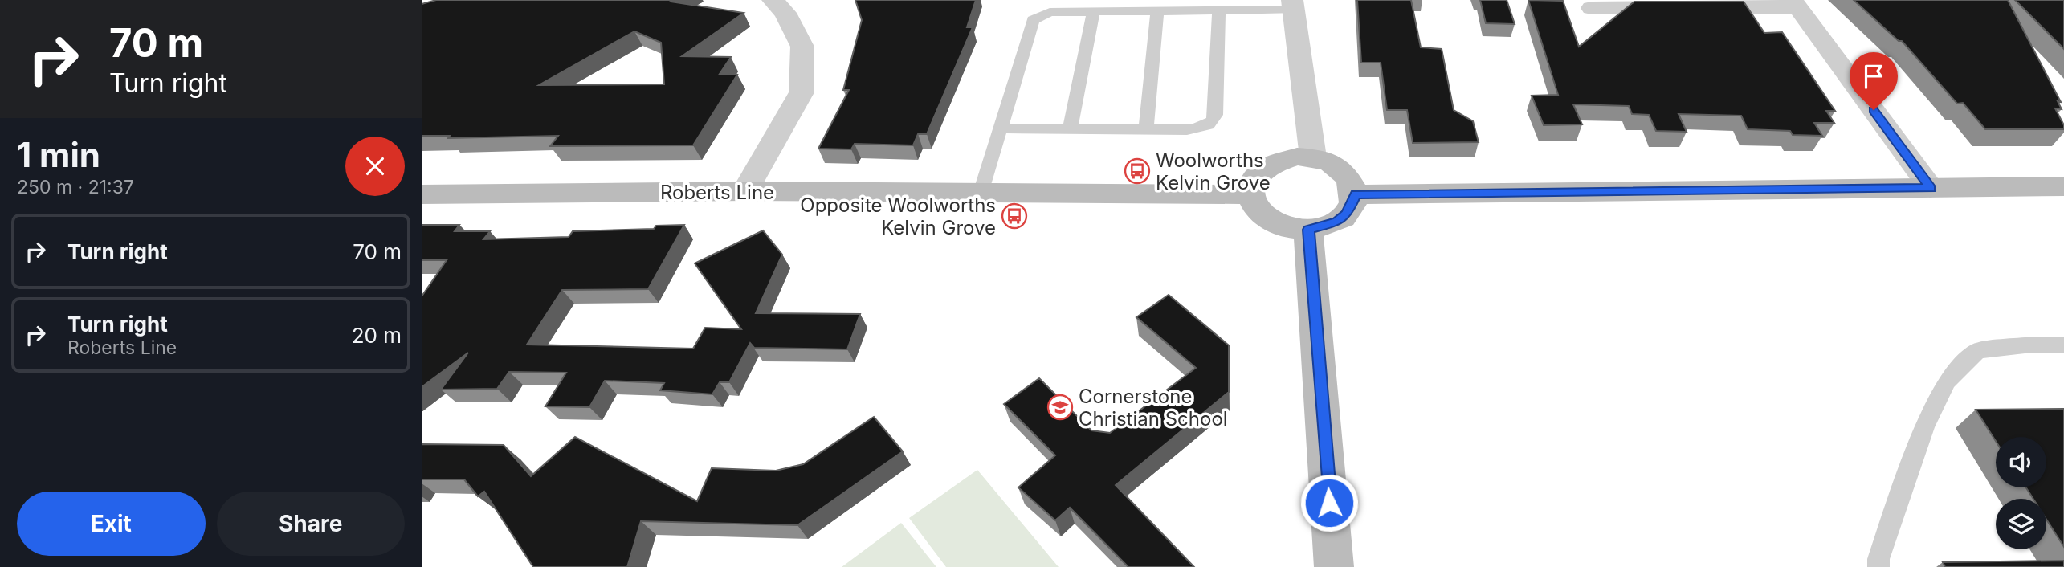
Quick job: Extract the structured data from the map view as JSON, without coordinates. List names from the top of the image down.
{
  "streets": {
    "main road": ["Roberts Line"]
  },
  "places": {
    "bus stop": ["Woolworths Kelvin Grove", "Opposite Woolworths Kelvin Grove"],
    "school or university": ["Cornerstone Christian School"]
  },
  "page": {
    "turn": ["70 m", "Turn right"],
    "heading": ["1 min", "250 m · 21:37"],
    "list": [
      {
        "name": "Turn right",
        "value": "70 m"
      },
      {
        "name": "Turn right",
        "note": "Roberts Line",
        "value": "20 m"
      }
    ],
    "buttons": ["Exit", "Share"]
  }
}
